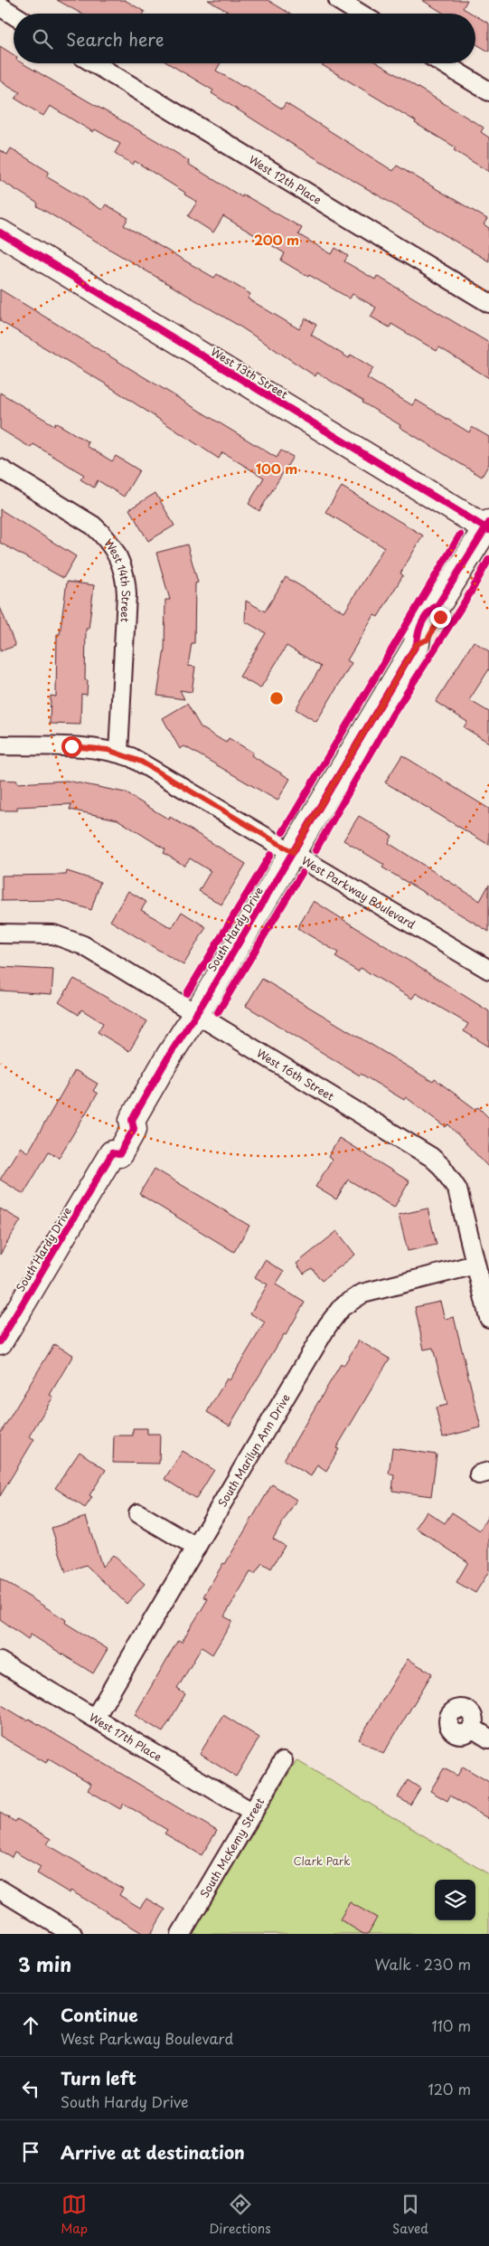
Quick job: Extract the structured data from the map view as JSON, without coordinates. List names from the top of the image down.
{
  "streets": {
    "street": [
      "West 12th Place",
      "West 13th Street",
      "West 14th Street",
      "West Parkway Boulevard",
      "South Hardy Drive",
      "West 16th Street",
      "South Marilyn Ann Drive",
      "West 17th Place",
      "South McKemy Street"
    ]
  },
  "crossings": [
    ["West 13th Street", "South Hardy Drive"],
    ["West 14th Street", "West Parkway Boulevard"],
    ["West Parkway Boulevard", "South Hardy Drive"],
    ["South Hardy Drive", "West 16th Street"],
    ["West 16th Street", "South Marilyn Ann Drive"],
    ["South Marilyn Ann Drive", "West 17th Place"],
    ["West 17th Place", "South McKemy Street"]
  ],
  "parks": ["Clark Park"],
  "page": {
    "search": "Search here",
    "heading": ["3 min", "Walk · 230 m"],
    "list": [
      ["Continue", "West Parkway Boulevard", "110 m"],
      ["Turn left", "South Hardy Drive", "120 m"],
      "Arrive at destination"
    ],
    "nav": ["Map", "Directions", "Saved"]
  },
  "rings": ["200 m", "100 m"]
}
